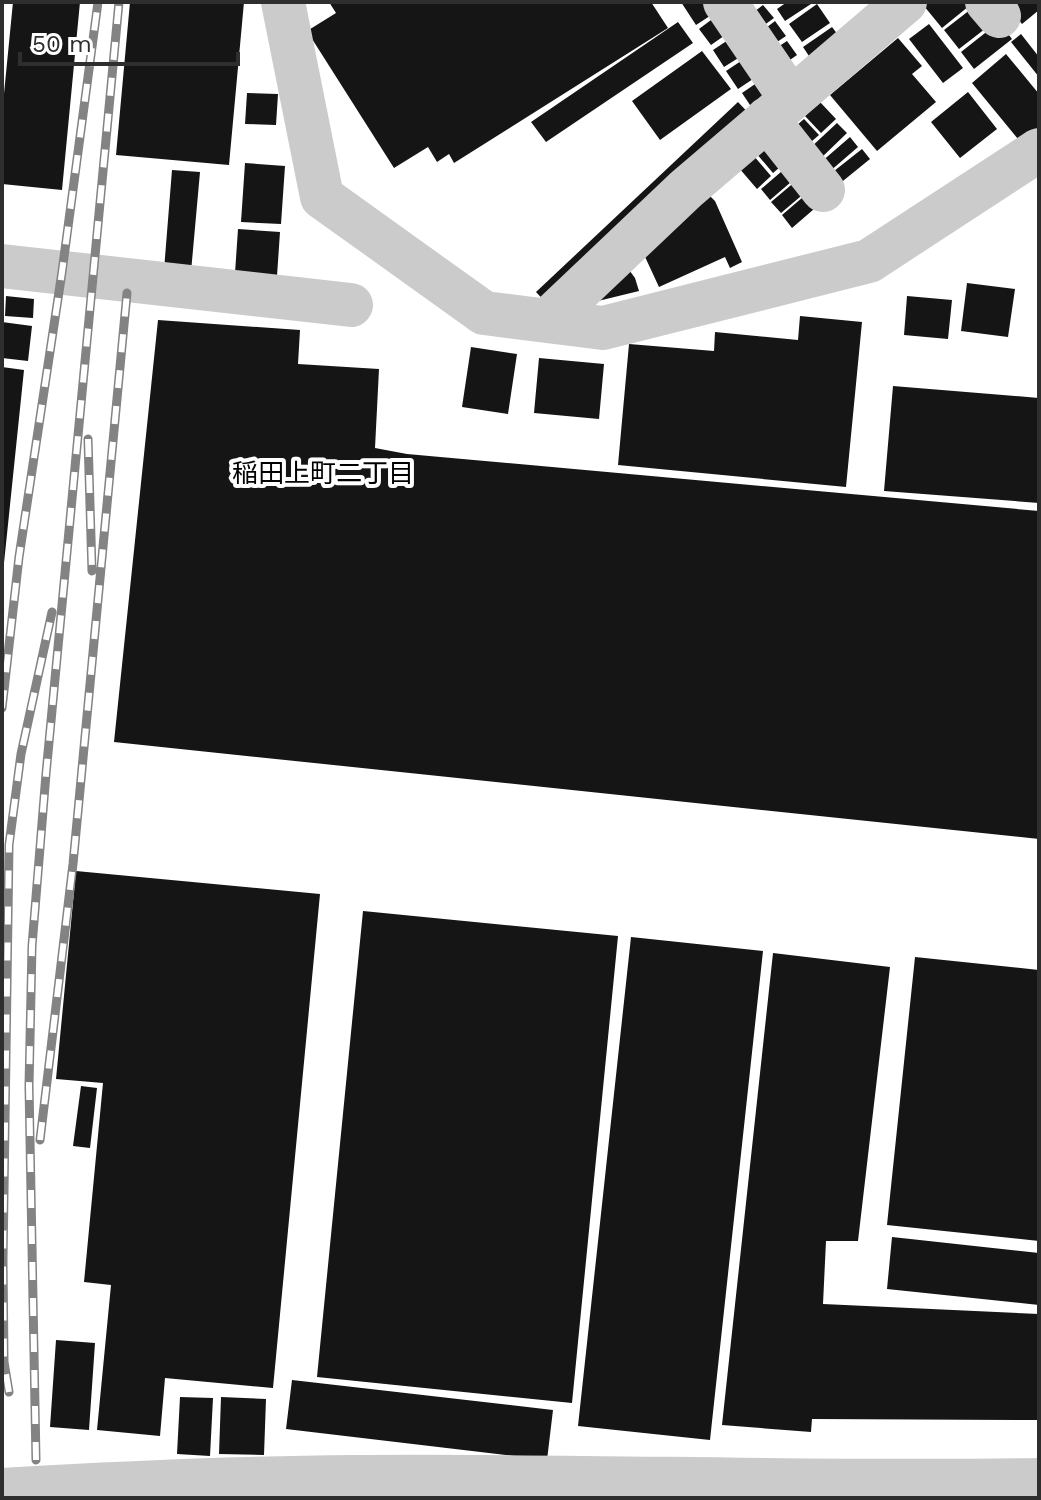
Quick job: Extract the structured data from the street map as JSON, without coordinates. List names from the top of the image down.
{
  "districts": ["稲田上町二丁目"],
  "scale_bar": "50 m"
}
